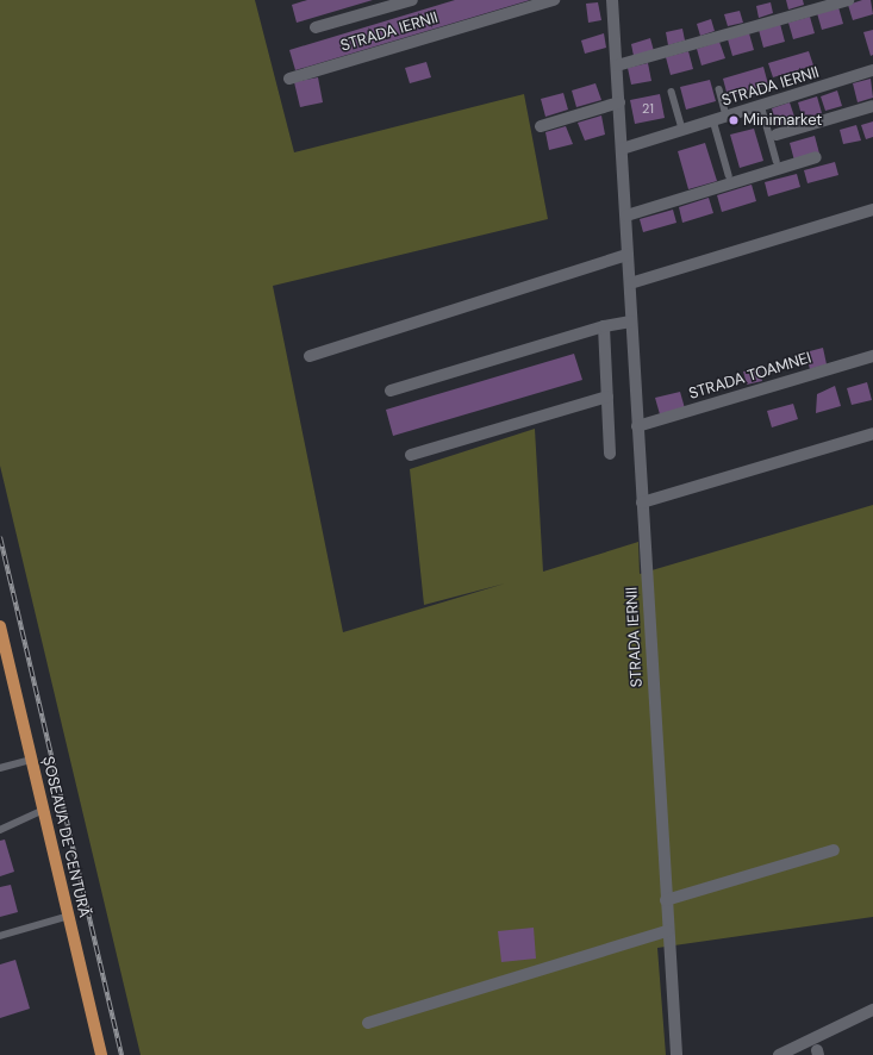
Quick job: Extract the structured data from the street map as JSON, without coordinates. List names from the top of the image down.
{
  "streets": {
    "main road": ["ȘOSEAUA DE CENTURĂ"],
    "street": ["STRADA IERNII", "STRADA TOAMNEI"]
  },
  "crossings": [
    ["STRADA IERNII", "STRADA TOAMNEI"]
  ],
  "places": ["Minimarket"],
  "house_numbers": ["21"]
}
